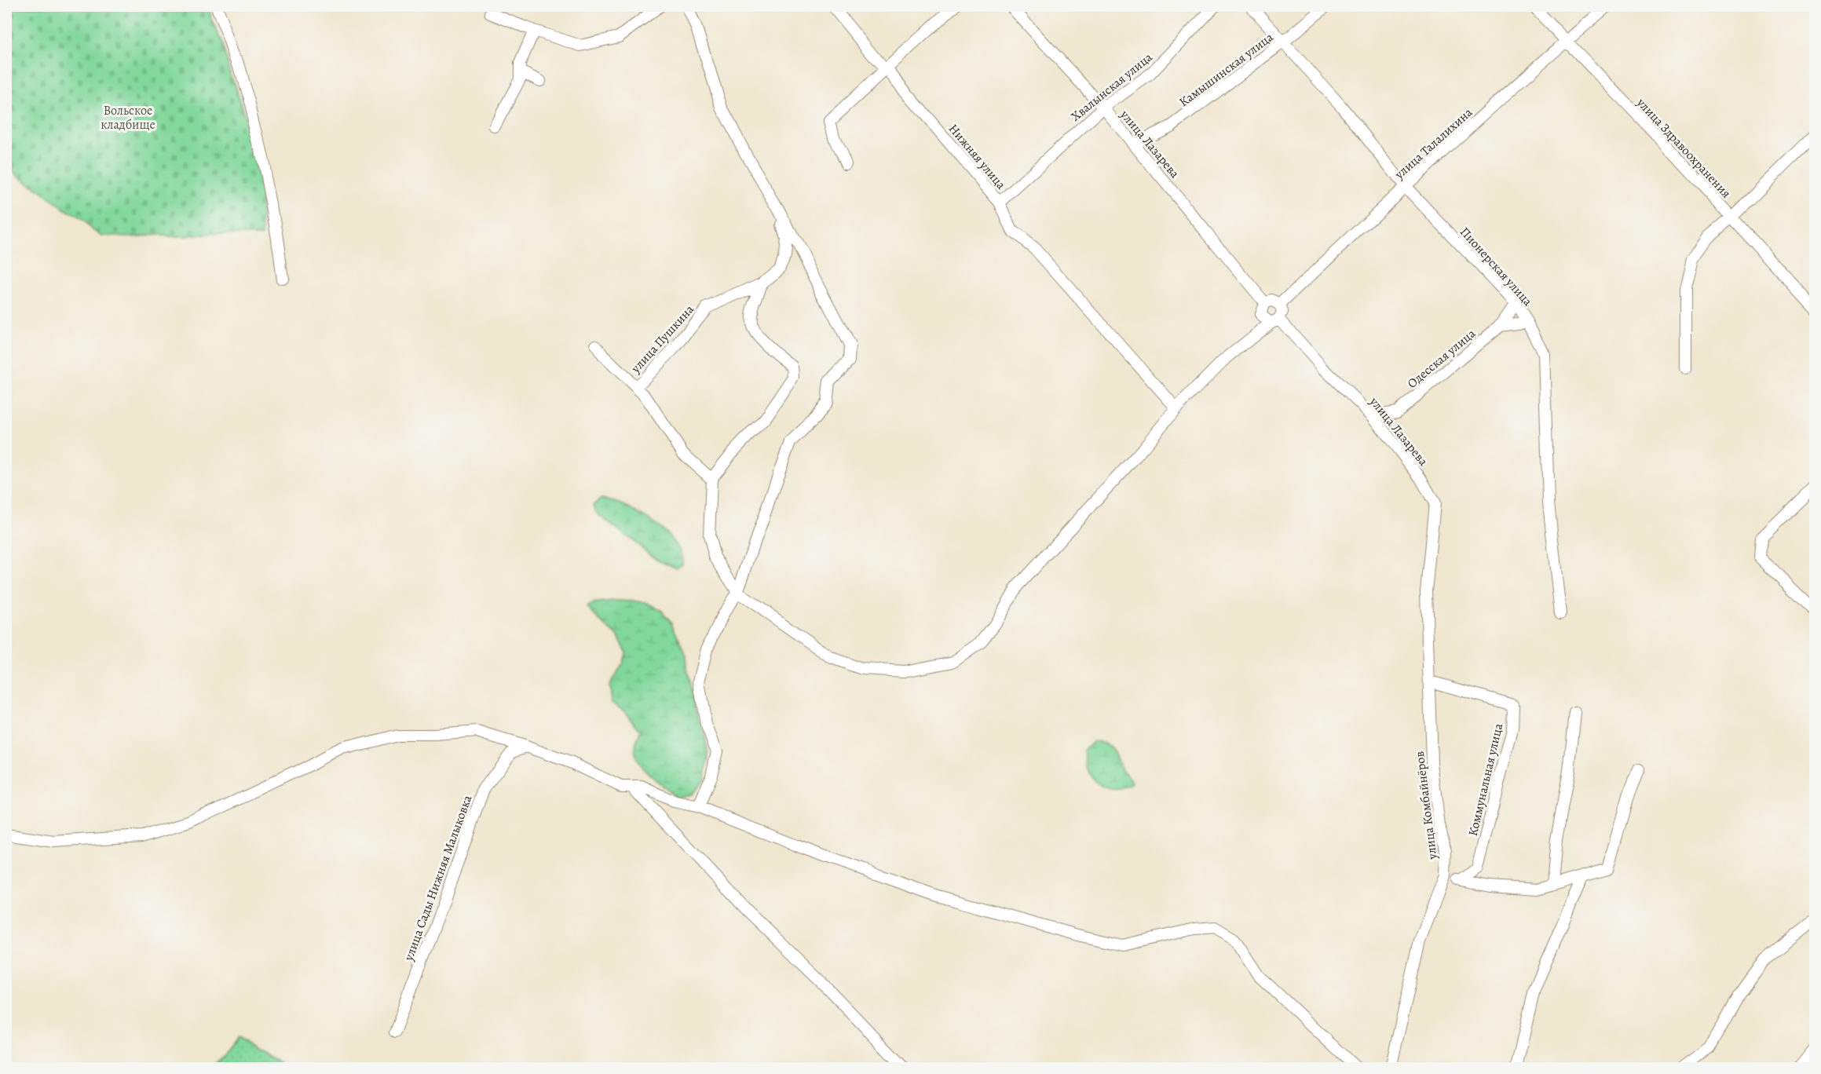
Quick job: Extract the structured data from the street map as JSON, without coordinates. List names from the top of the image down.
{
  "streets": {
    "street": [
      "Камышинская улица",
      "Хвалынская улица",
      "улица Талалихина",
      "улица Лазарева",
      "улица Здравоохранения",
      "Нижняя улица",
      "Пионерская улица",
      "улица Пушкина",
      "Одесская улица",
      "Коммунальная улица",
      "улица Комбайнёров",
      "улица Сады Нижняя Малыковка"
    ]
  },
  "crossings": [
    ["Камышинская улица", "улица Лазарева"],
    ["Камышинская улица", "Пионерская улица"],
    ["Хвалынская улица", "улица Лазарева"],
    ["Хвалынская улица", "Нижняя улица"],
    ["улица Талалихина", "улица Лазарева"],
    ["улица Талалихина", "улица Здравоохранения"],
    ["улица Талалихина", "Пионерская улица"],
    ["улица Лазарева", "Одесская улица"],
    ["улица Лазарева", "улица Комбайнёров"],
    ["Пионерская улица", "Одесская улица"],
    ["Коммунальная улица", "улица Комбайнёров"]
  ],
  "parks": ["Вольское кладбище"]
}
